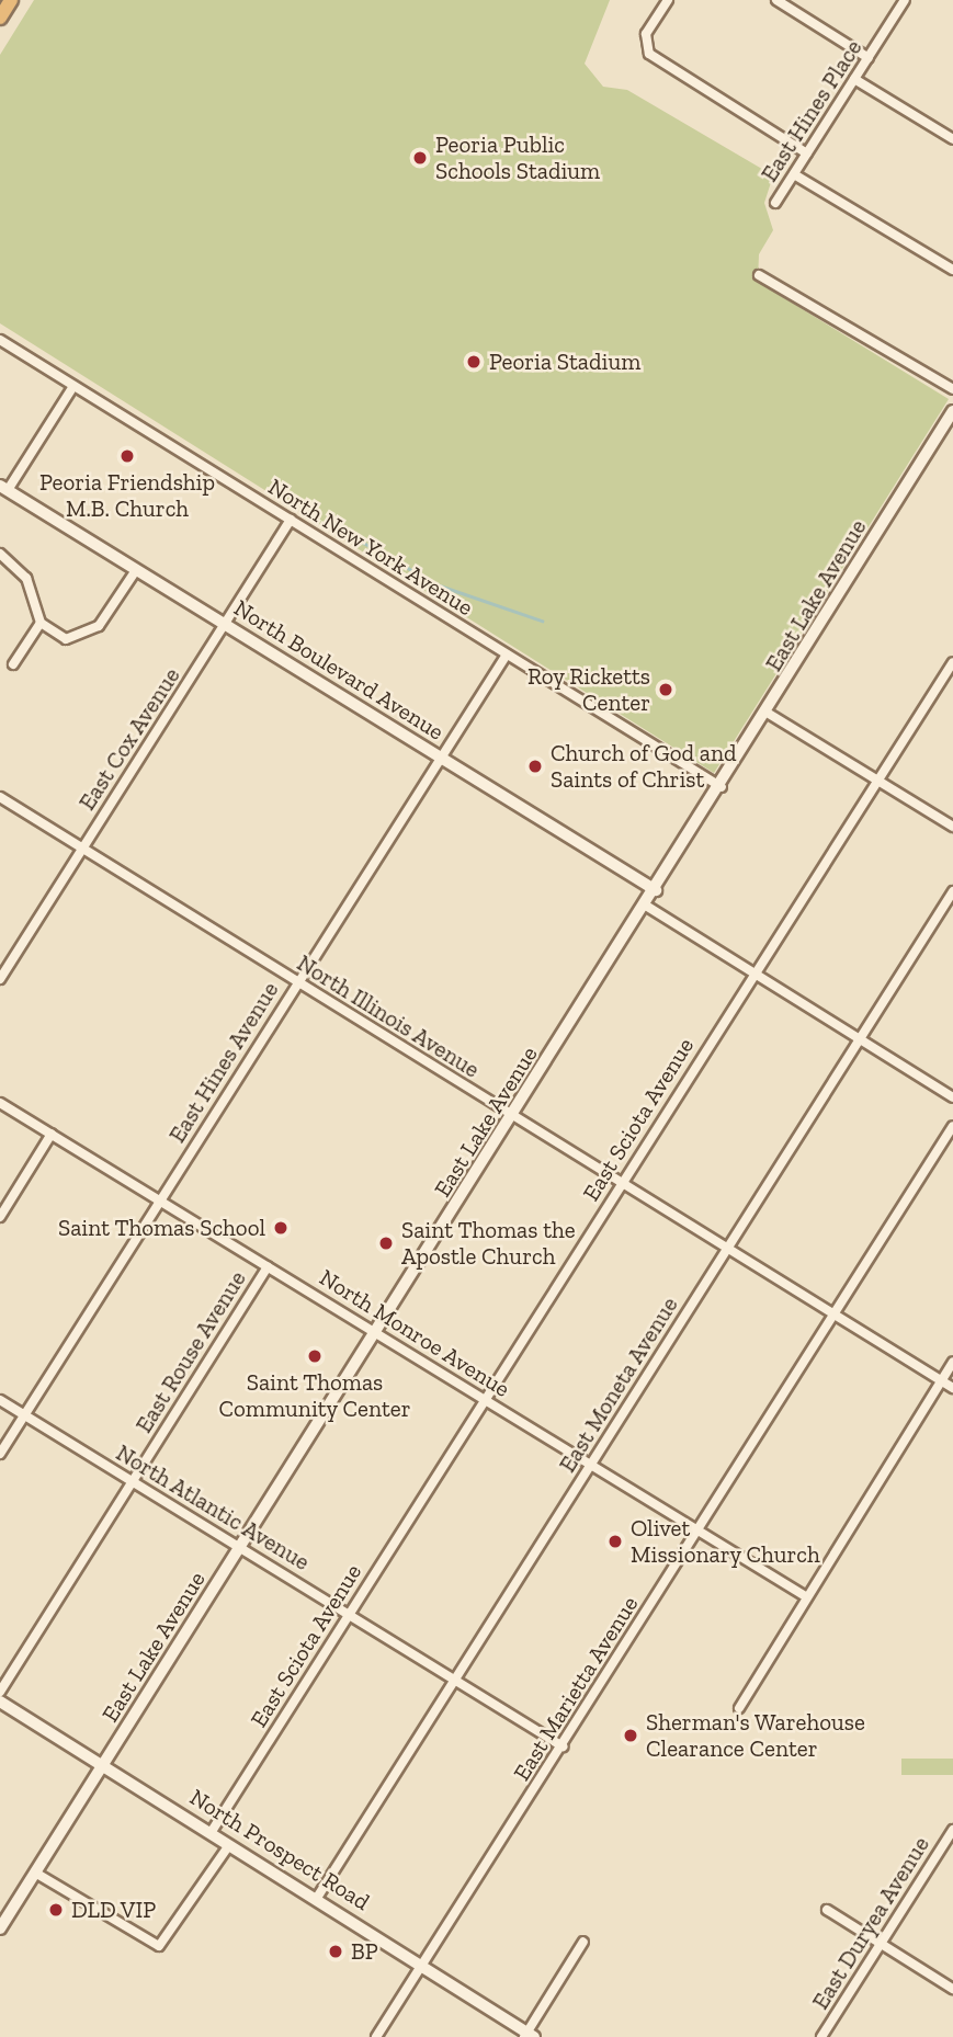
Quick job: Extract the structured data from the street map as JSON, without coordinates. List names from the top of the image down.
{
  "streets": {
    "main road": ["North Prospect Road"],
    "street": [
      "East Hines Place",
      "North New York Avenue",
      "East Lake Avenue",
      "North Boulevard Avenue",
      "East Cox Avenue",
      "North Illinois Avenue",
      "East Hines Avenue",
      "East Sciota Avenue",
      "North Monroe Avenue",
      "East Rouse Avenue",
      "East Moneta Avenue",
      "North Atlantic Avenue",
      "East Marietta Avenue",
      "East Duryea Avenue"
    ]
  },
  "crossings": [
    ["North New York Avenue", "East Lake Avenue"],
    ["North New York Avenue", "East Cox Avenue"],
    ["North New York Avenue", "East Hines Avenue"],
    ["East Lake Avenue", "North Boulevard Avenue"],
    ["East Lake Avenue", "North Illinois Avenue"],
    ["East Lake Avenue", "North Monroe Avenue"],
    ["East Lake Avenue", "North Atlantic Avenue"],
    ["East Lake Avenue", "North Prospect Road"],
    ["North Boulevard Avenue", "East Cox Avenue"],
    ["North Boulevard Avenue", "East Hines Avenue"],
    ["East Cox Avenue", "North Illinois Avenue"],
    ["North Illinois Avenue", "East Hines Avenue"],
    ["North Illinois Avenue", "East Sciota Avenue"],
    ["North Illinois Avenue", "East Moneta Avenue"],
    ["North Illinois Avenue", "East Marietta Avenue"],
    ["East Hines Avenue", "North Monroe Avenue"],
    ["East Hines Avenue", "North Atlantic Avenue"],
    ["East Sciota Avenue", "North Monroe Avenue"],
    ["East Sciota Avenue", "North Atlantic Avenue"],
    ["East Sciota Avenue", "North Prospect Road"],
    ["North Monroe Avenue", "East Rouse Avenue"],
    ["North Monroe Avenue", "East Moneta Avenue"],
    ["North Monroe Avenue", "East Marietta Avenue"],
    ["East Rouse Avenue", "North Atlantic Avenue"],
    ["East Moneta Avenue", "North Atlantic Avenue"],
    ["East Moneta Avenue", "North Prospect Road"],
    ["North Atlantic Avenue", "East Marietta Avenue"],
    ["East Marietta Avenue", "North Prospect Road"]
  ],
  "places": [
    "Peoria Public Schools Stadium",
    "Peoria Stadium",
    "Peoria Friendship M.B. Church",
    "Roy Ricketts Center",
    "Church of God and Saints of Christ",
    "Saint Thomas School",
    "Saint Thomas the Apostle Church",
    "Saint Thomas Community Center",
    "Olivet Missionary Church",
    "Sherman's Warehouse Clearance Center",
    "DLD VIP",
    "BP"
  ]
}
